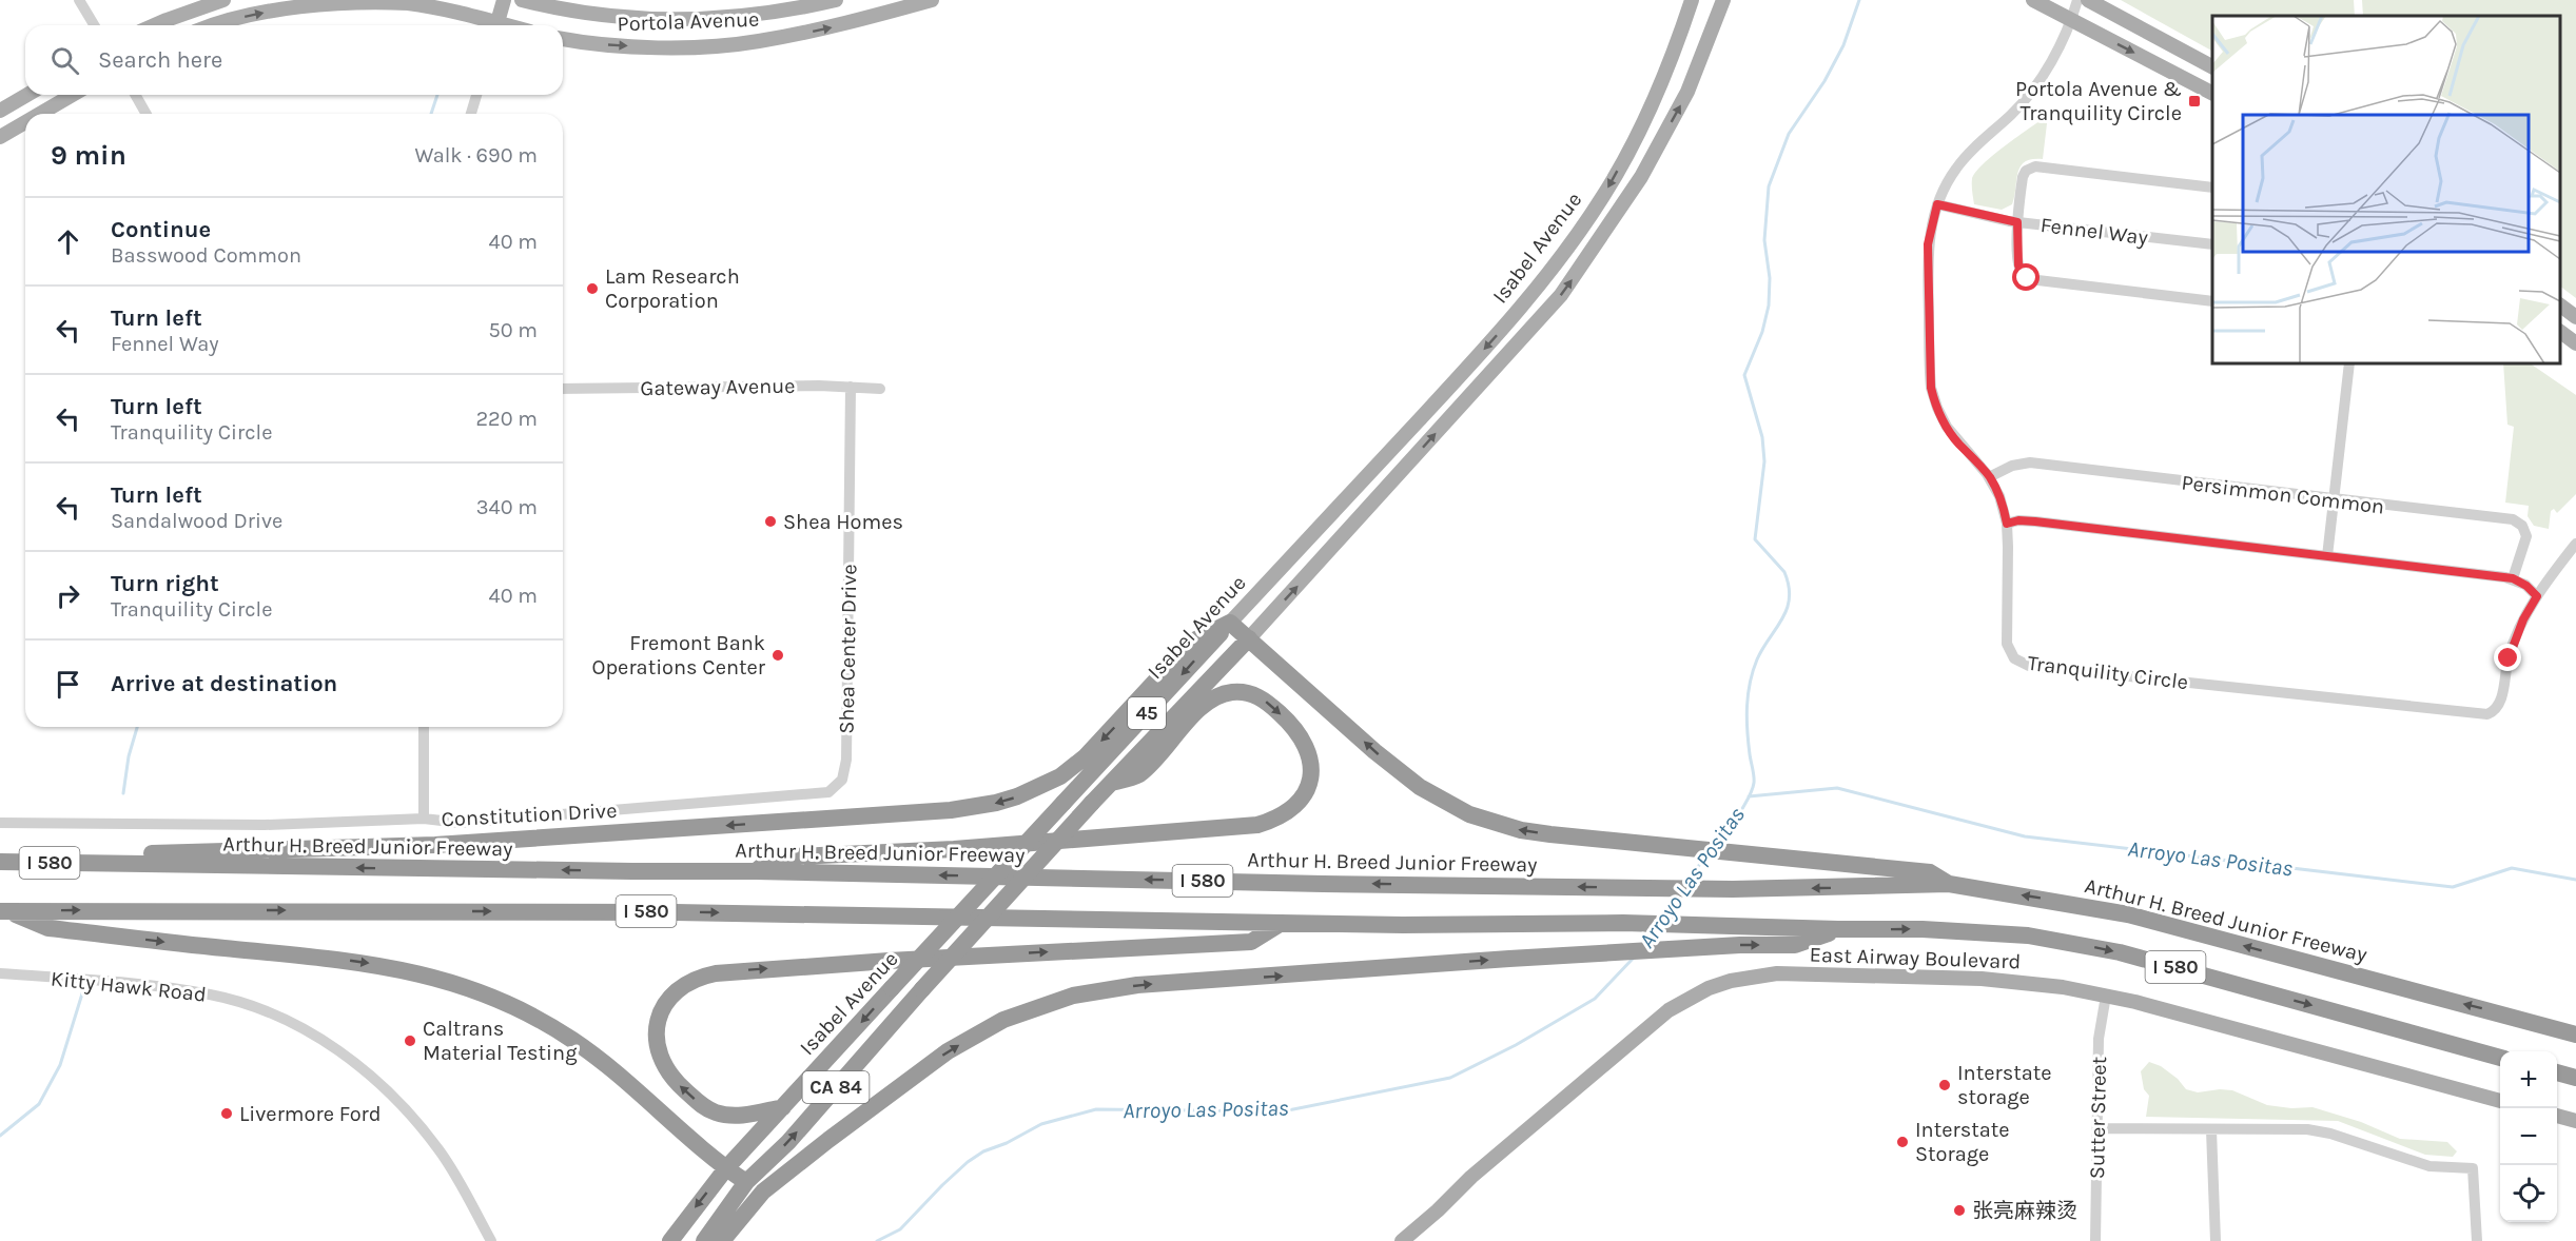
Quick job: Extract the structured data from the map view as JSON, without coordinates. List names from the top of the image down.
{
  "streets": {
    "highway": [
      "Isabel Avenue",
      "45",
      "Arthur H. Breed Junior Freeway",
      "I 580",
      "CA 84"
    ],
    "main road": ["Portola Avenue", "East Airway Boulevard"],
    "street": [
      "Fennel Way",
      "Gateway Avenue",
      "Persimmon Common",
      "Shea Center Drive",
      "Tranquility Circle",
      "Constitution Drive",
      "Kitty Hawk Road",
      "Sutter Street"
    ]
  },
  "crossings": [
    ["Fennel Way", "Tranquility Circle"],
    ["Gateway Avenue", "Shea Center Drive"],
    ["Persimmon Common", "Tranquility Circle"],
    ["Shea Center Drive", "Constitution Drive"],
    ["45", "CA 84"],
    ["East Airway Boulevard", "Sutter Street"]
  ],
  "water": ["Arroyo Las Positas"],
  "places": {
    "transit": ["Portola Avenue & Tranquility Circle"],
    "other": [
      "Lam Research Corporation",
      "Shea Homes",
      "Fremont Bank Operations Center",
      "Caltrans Material Testing",
      "Interstate storage",
      "Livermore Ford",
      "Interstate Storage",
      "张亮麻辣烫"
    ]
  },
  "page": {
    "search": "Search here",
    "heading": ["9 min", "Walk · 690 m"],
    "list": [
      ["Continue", "Basswood Common", "40 m"],
      ["Turn left", "Fennel Way", "50 m"],
      ["Turn left", "Tranquility Circle", "220 m"],
      ["Turn left", "Sandalwood Drive", "340 m"],
      ["Turn right", "Tranquility Circle", "40 m"],
      "Arrive at destination"
    ],
    "map_buttons": ["+", "−"]
  }
}
